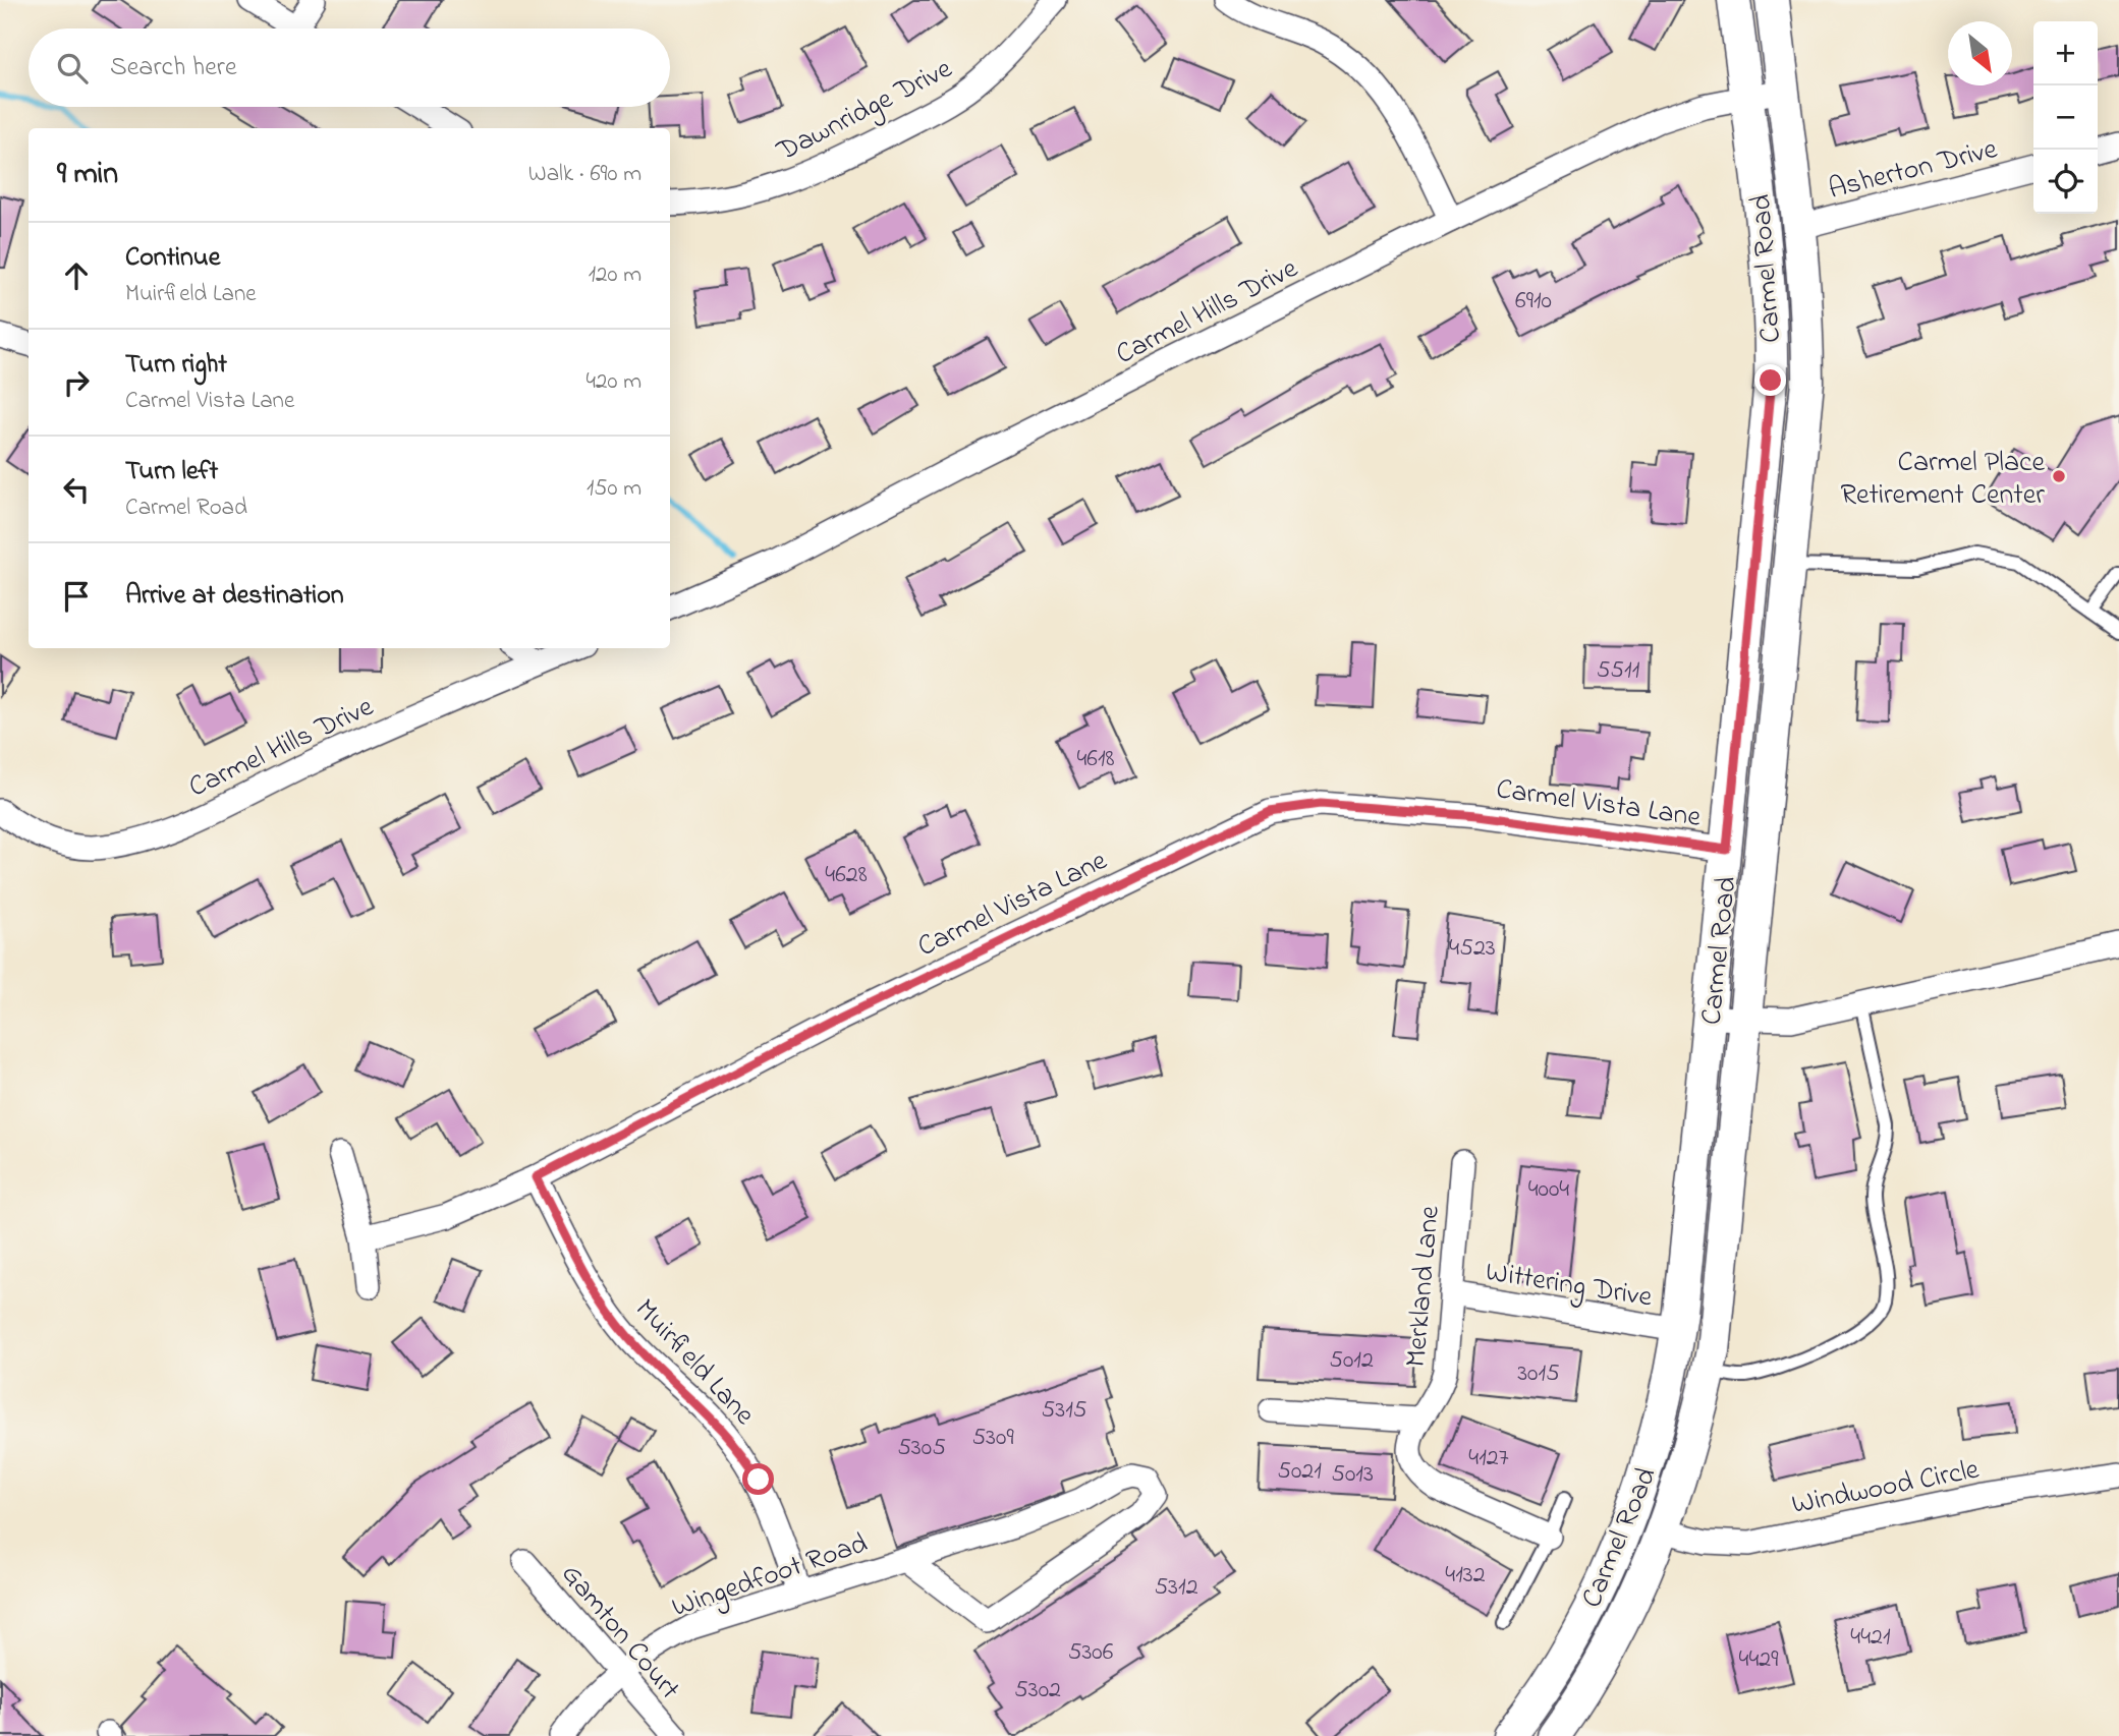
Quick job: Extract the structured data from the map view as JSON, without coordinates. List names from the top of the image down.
{
  "streets": {
    "main road": ["Carmel Road"],
    "street": [
      "Dawnridge Drive",
      "Asherton Drive",
      "Carmel Hills Drive",
      "Carmel Vista Lane",
      "Wittering Drive",
      "Merkland Lane",
      "Muirfield Lane",
      "Windwood Circle",
      "Wingedfoot Road",
      "Gamton Court"
    ]
  },
  "crossings": [
    ["Asherton Drive", "Carmel Road"],
    ["Carmel Road", "Carmel Hills Drive"],
    ["Carmel Road", "Carmel Vista Lane"],
    ["Carmel Road", "Wittering Drive"],
    ["Carmel Road", "Windwood Circle"],
    ["Carmel Vista Lane", "Muirfield Lane"],
    ["Wittering Drive", "Merkland Lane"],
    ["Muirfield Lane", "Wingedfoot Road"],
    ["Wingedfoot Road", "Gamton Court"]
  ],
  "places": ["Carmel Place Retirement Center"],
  "house_numbers": [
    "6910",
    "5511",
    "4618",
    "4628",
    "4523",
    "4004",
    "5012",
    "3015",
    "5315",
    "5309",
    "5305",
    "4127",
    "5021",
    "5013",
    "4132",
    "5312",
    "4421",
    "5306",
    "4429",
    "5302"
  ],
  "north": "bottom right",
  "page": {
    "map_buttons": ["+", "−"],
    "search": "Search here",
    "heading": ["9 min", "Walk · 690 m"],
    "list": [
      ["Continue", "Muirfield Lane", "120 m"],
      ["Turn right", "Carmel Vista Lane", "420 m"],
      ["Turn left", "Carmel Road", "150 m"],
      "Arrive at destination"
    ]
  }
}
